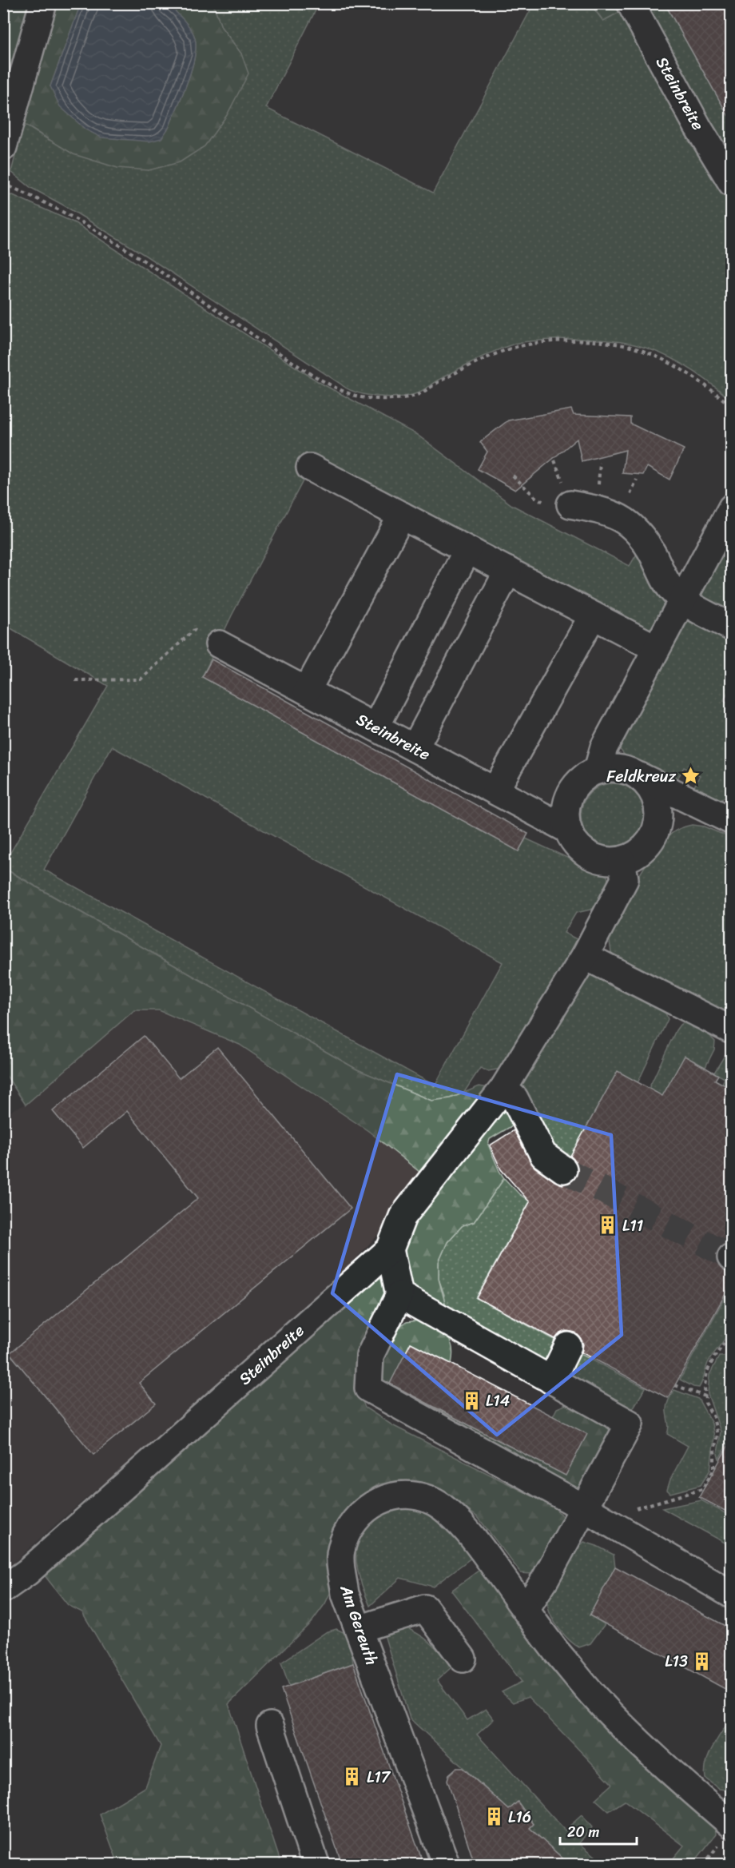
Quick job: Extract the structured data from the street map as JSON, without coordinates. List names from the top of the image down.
{
  "streets": {
    "street": ["Steinbreite", "Am Gereuth"]
  },
  "places": {
    "place": ["Feldkreuz"],
    "building": [
      "L11",
      "L14",
      "L13",
      "L17",
      "L16"
    ]
  },
  "scale_bar": "20 m"
}
